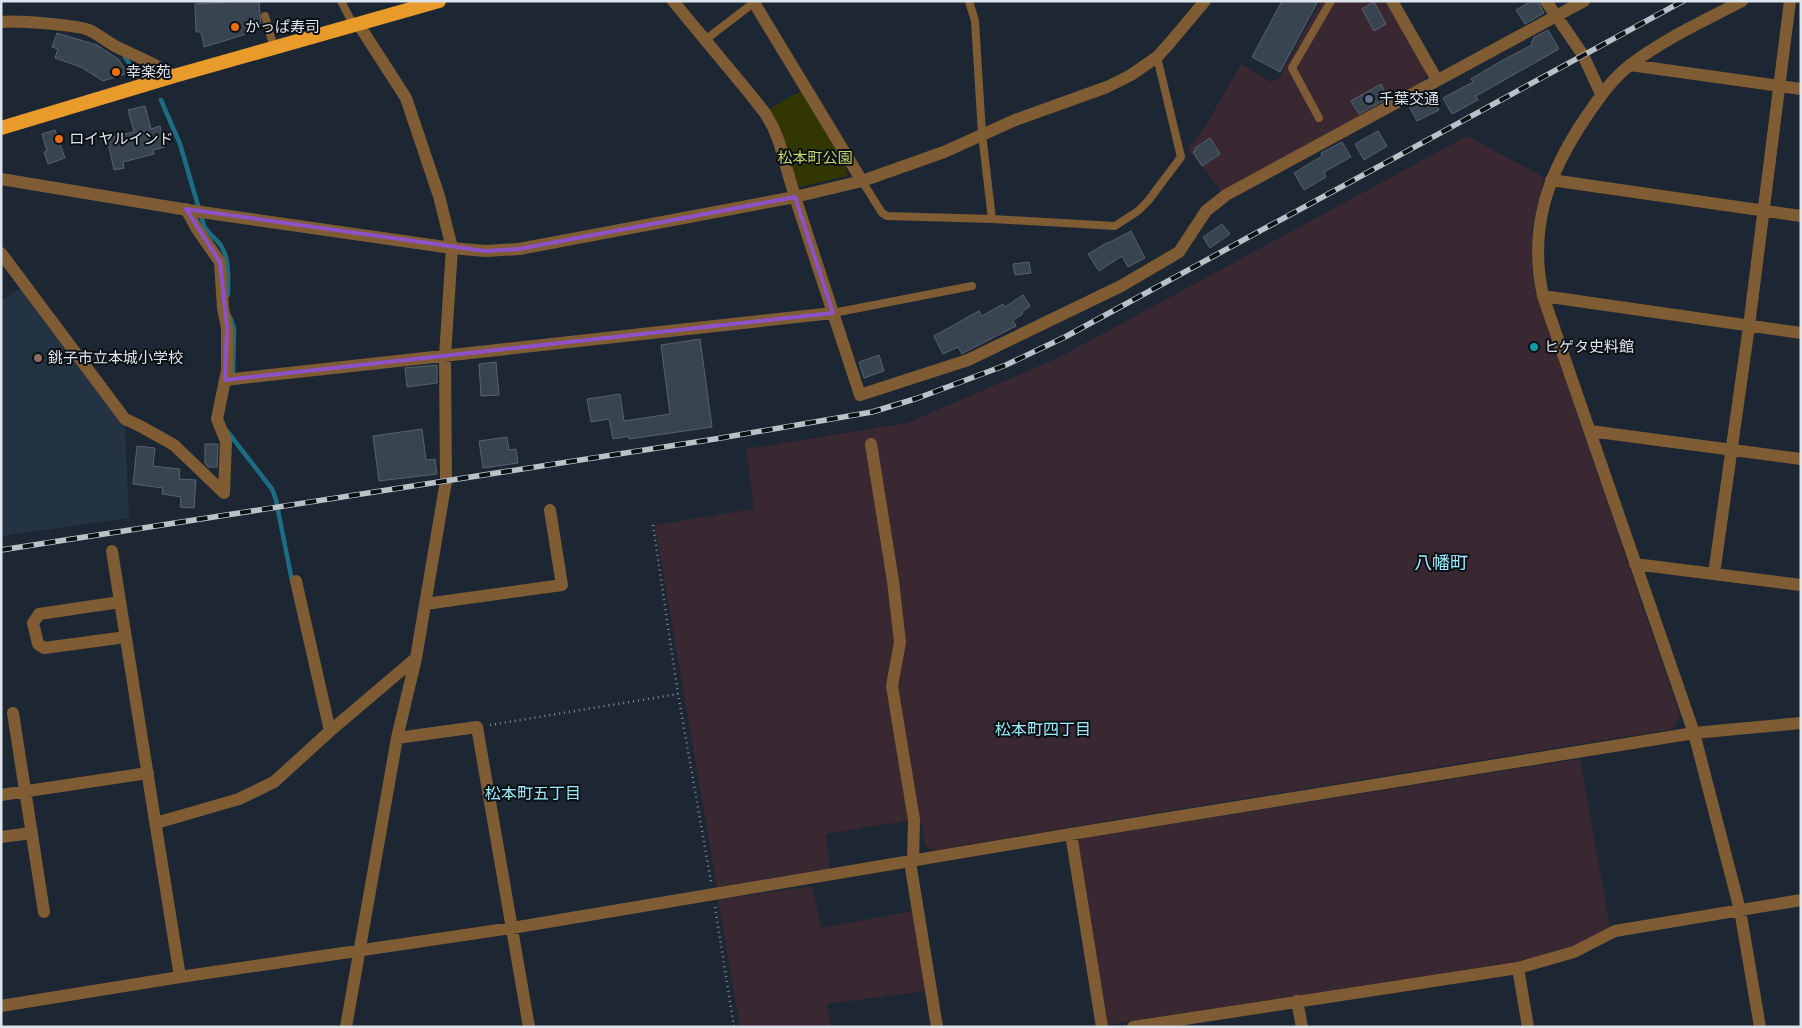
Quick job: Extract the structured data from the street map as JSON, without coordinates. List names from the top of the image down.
{
  "districts": ["八幡町", "松本町四丁目", "松本町五丁目"],
  "parks": ["松本町公園"],
  "places": [
    "かっぱ寿司",
    "幸楽苑",
    "千葉交通",
    "ロイヤルインド",
    "ヒゲタ史料館",
    "銚子市立本城小学校"
  ]
}
